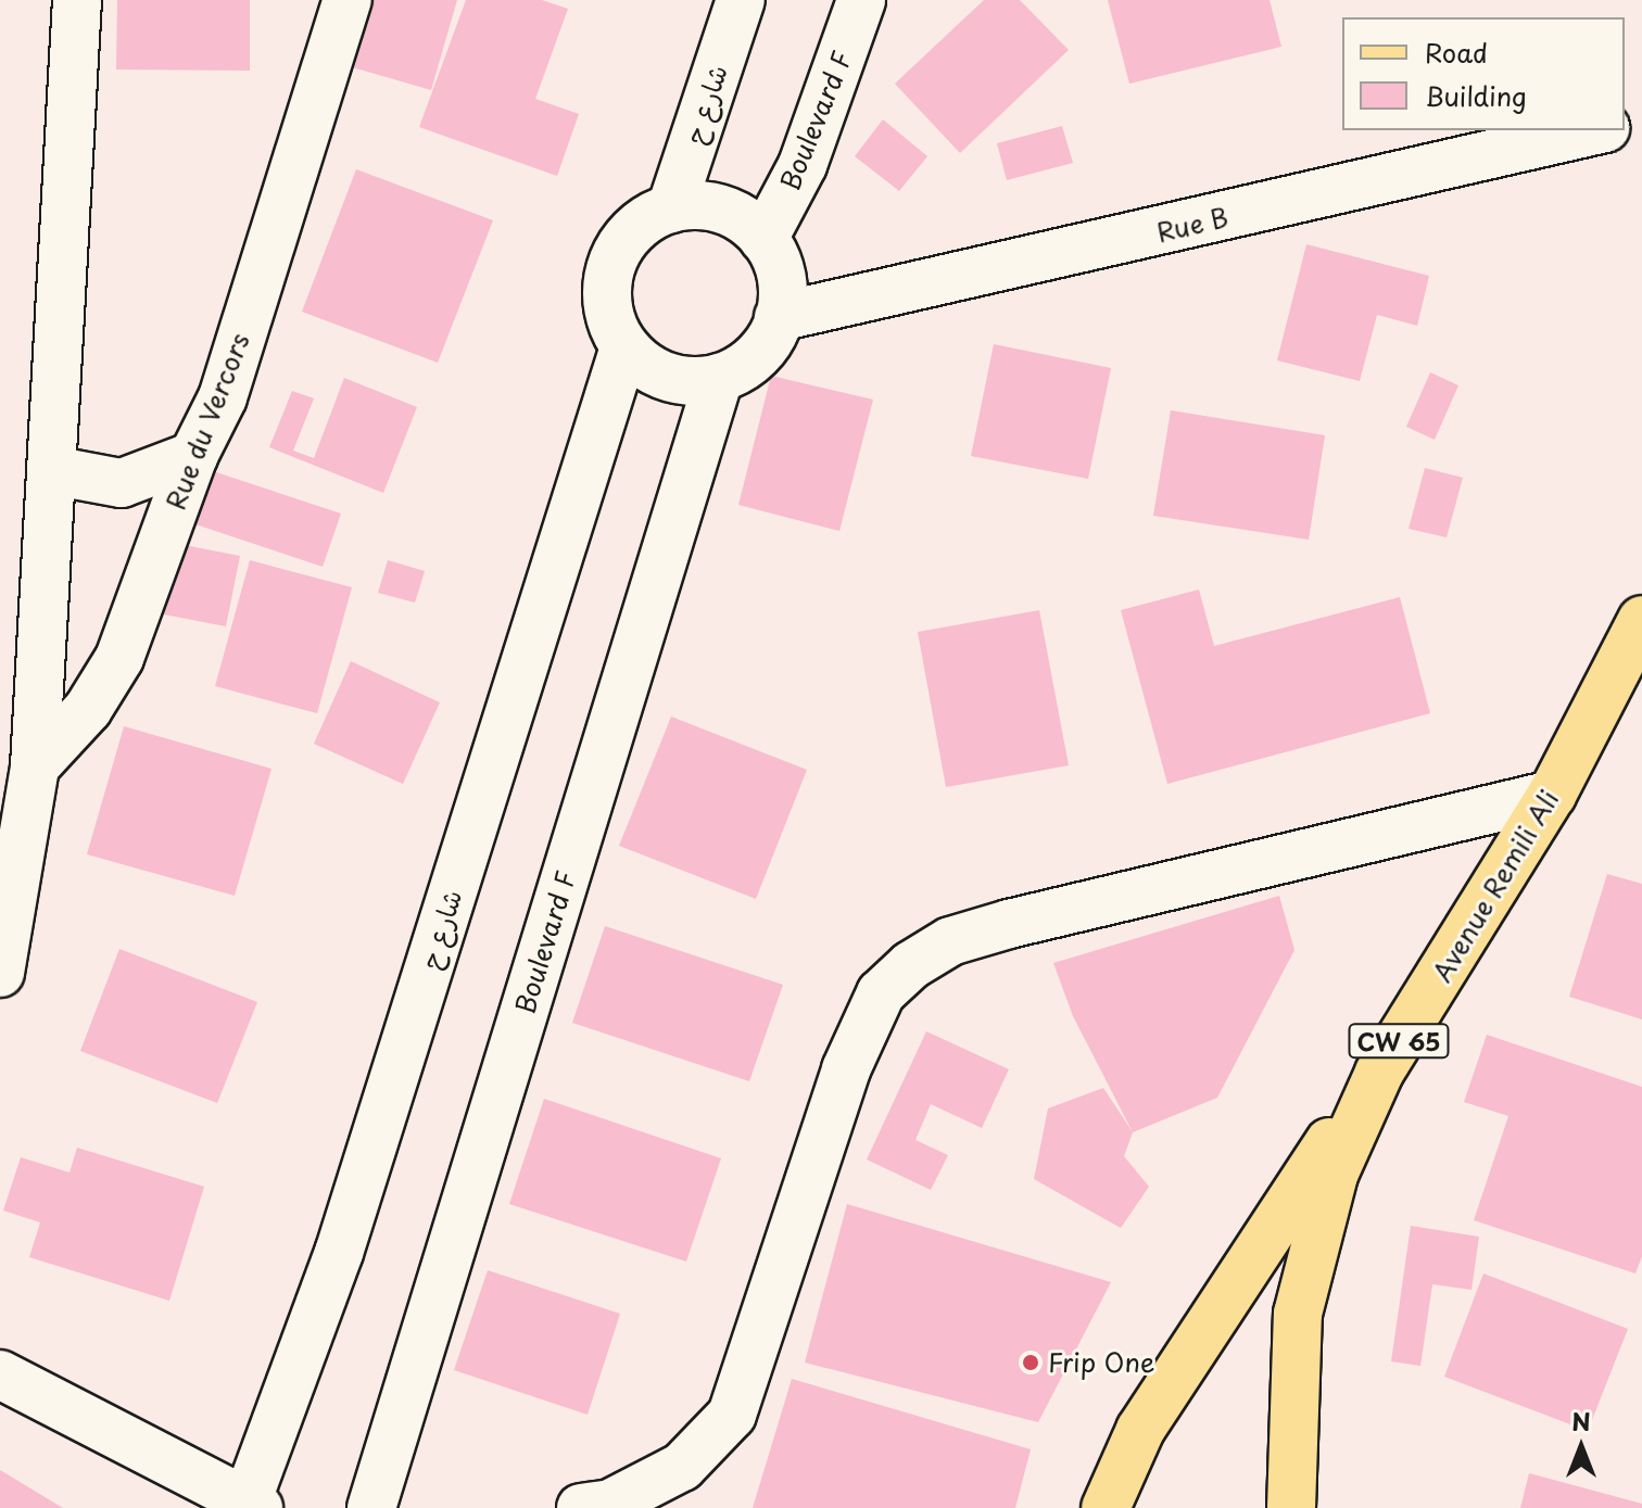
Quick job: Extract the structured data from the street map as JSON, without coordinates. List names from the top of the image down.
{
  "streets": {
    "main road": ["Avenue Remili Ali", "CW 65"],
    "street": [
      "شارع ح",
      "Boulevard F",
      "Rue B",
      "Rue du Vercors"
    ]
  },
  "crossings": [
    ["شارع ح", "Boulevard F"],
    ["شارع ح", "Rue B"],
    ["Boulevard F", "Rue B"]
  ],
  "places": ["Frip One"],
  "legend": ["Road", "Building"],
  "north": "top"
}
